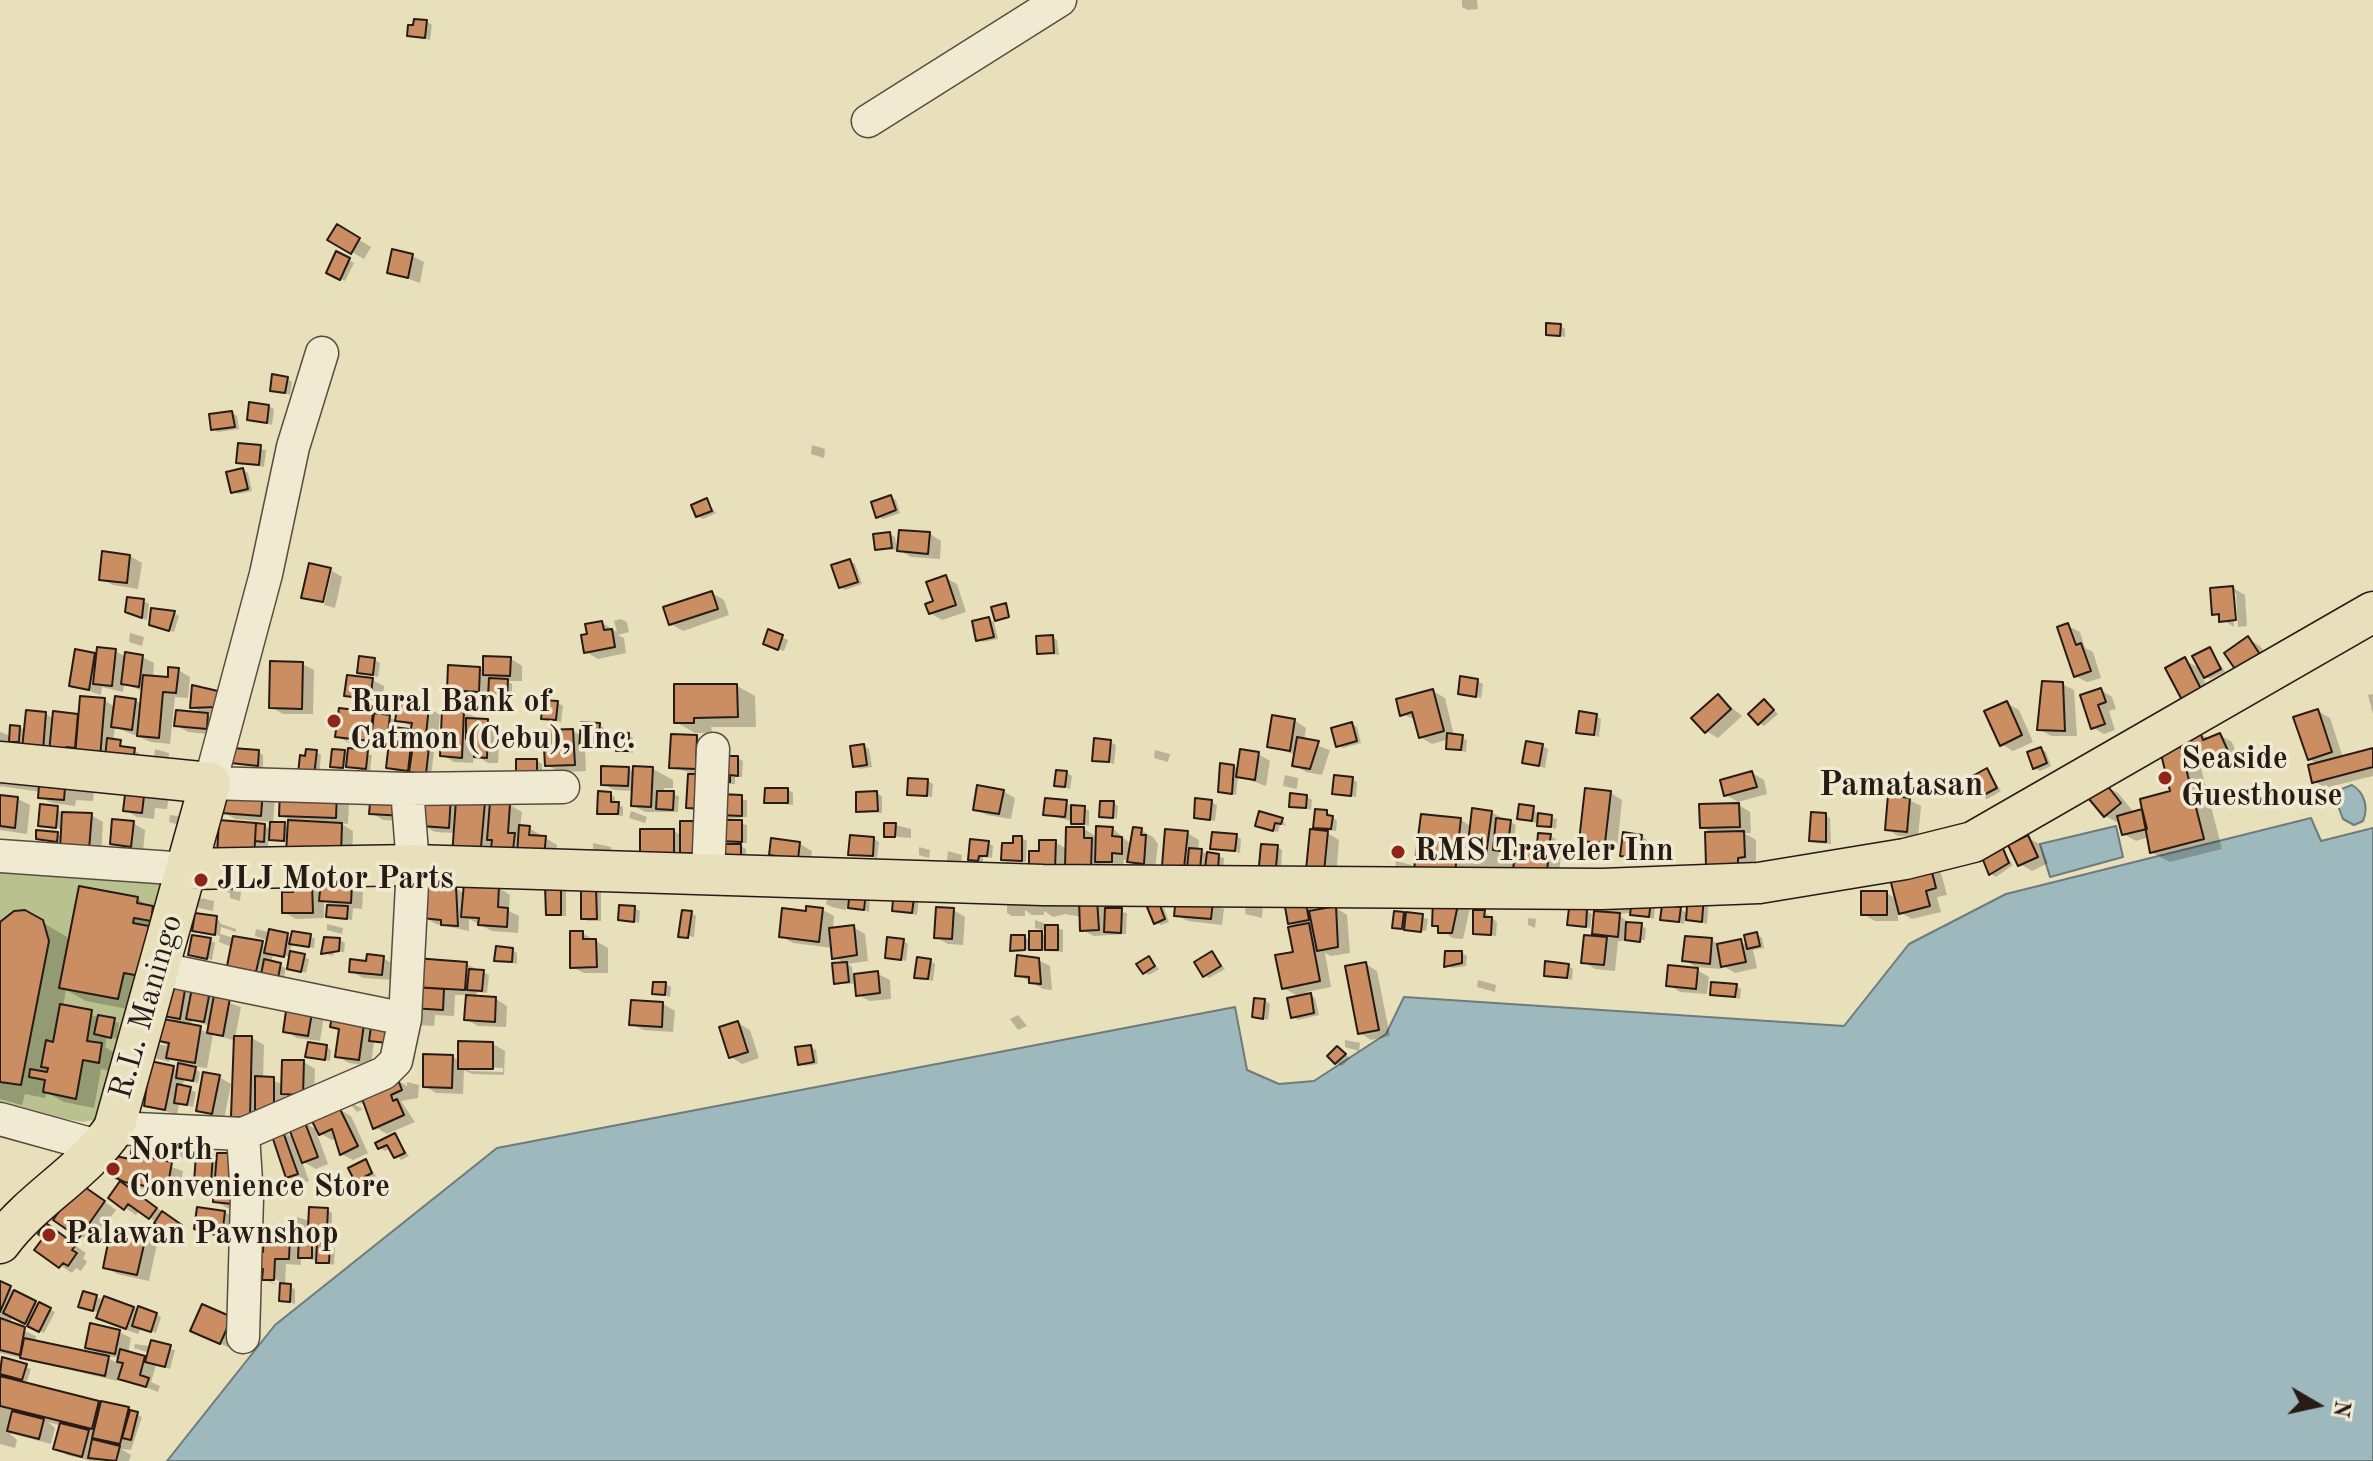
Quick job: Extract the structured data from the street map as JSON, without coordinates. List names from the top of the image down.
{
  "streets": {
    "main road": ["R.L. Maningo"]
  },
  "districts": ["Pamatasan"],
  "places": [
    "Rural Bank of Catmon (Cebu), Inc.",
    "Seaside Guesthouse",
    "RMS Traveler Inn",
    "JLJ Motor Parts",
    "North Convenience Store",
    "Palawan Pawnshop"
  ],
  "north": "right"
}
